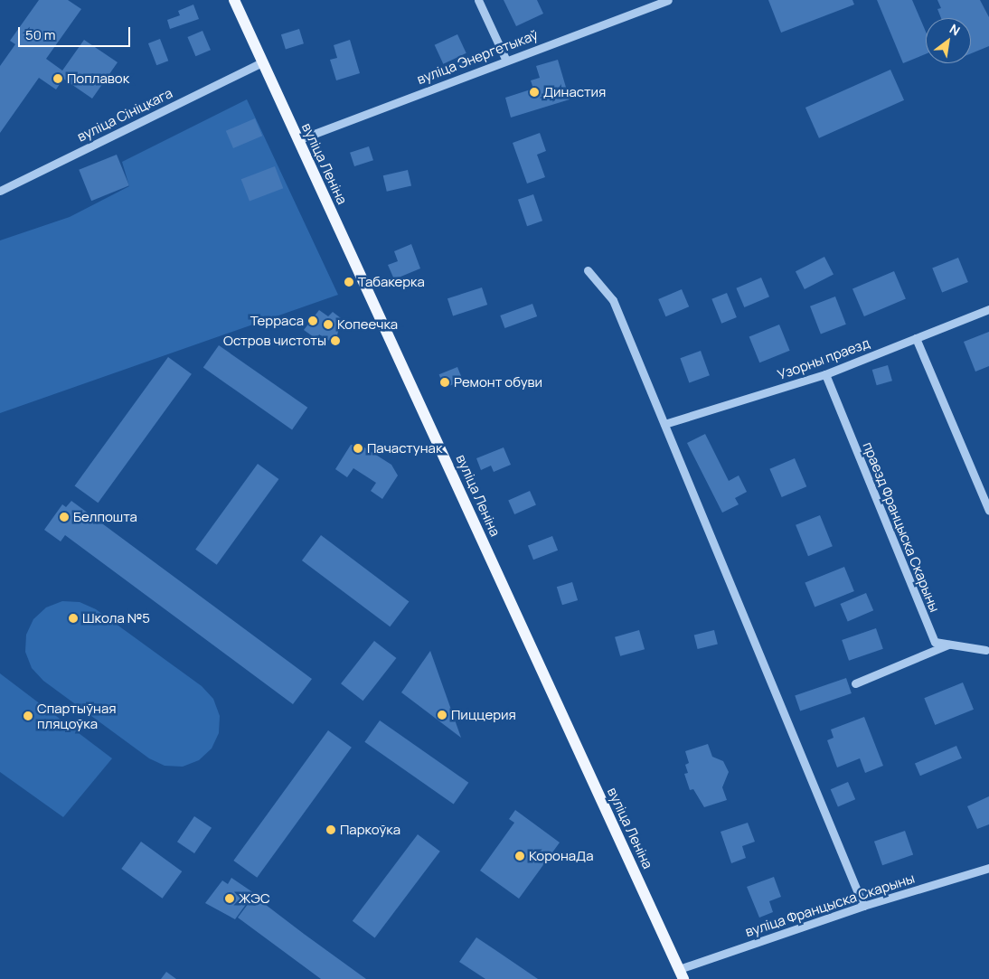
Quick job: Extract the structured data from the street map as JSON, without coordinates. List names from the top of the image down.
{
  "streets": {
    "main road": ["вуліца Леніна"],
    "street": [
      "вуліца Энергетыкаў",
      "вуліца Сініцкага",
      "Узорны праезд",
      "праезд Францыска Скарыны",
      "вуліца Францыска Скарыны"
    ]
  },
  "crossings": [
    ["вуліца Энергетыкаў", "вуліца Леніна"],
    ["вуліца Сініцкага", "вуліца Леніна"],
    ["вуліца Леніна", "вуліца Францыска Скарыны"],
    ["Узорны праезд", "праезд Францыска Скарыны"]
  ],
  "places": [
    "Поплавок",
    "Династия",
    "Табакерка",
    "Терраса",
    "Копеечка",
    "Остров чистоты",
    "Ремонт обуви",
    "Пачастунак",
    "Белпошта",
    "Школа №5",
    "Пиццерия",
    "Спартыўная пляцоўка",
    "Паркоўка",
    "КоронаДа",
    "ЖЭС"
  ],
  "scale_bar": "50 m",
  "north": "top right"
}
